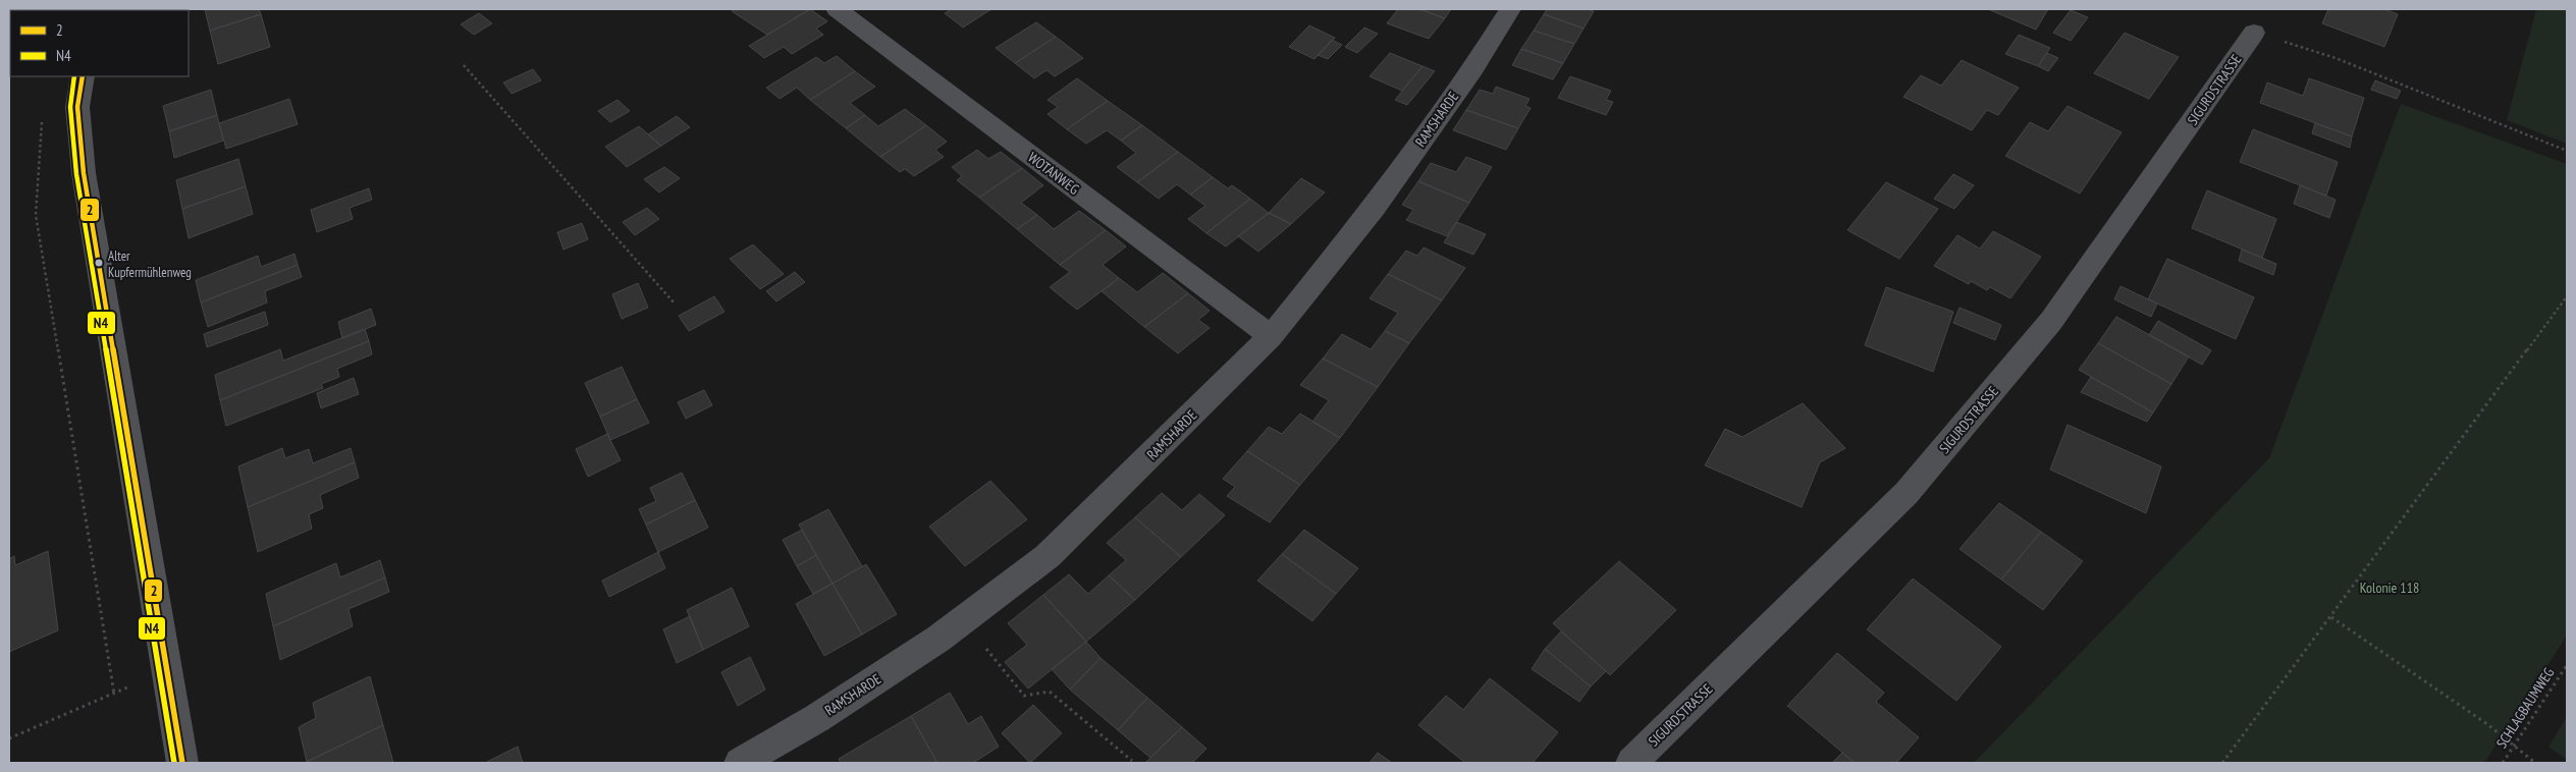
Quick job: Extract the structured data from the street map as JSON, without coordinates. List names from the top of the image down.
{
  "streets": {
    "street": ["SIGURDSTRASSE", "RAMSHARDE", "WOTANWEG"],
    "path": ["SCHLAGBAUMWEG"]
  },
  "crossings": [
    ["RAMSHARDE", "WOTANWEG"]
  ],
  "parks": ["Kolonie 118"],
  "places": ["Alter Kupfermühlenweg"],
  "lines": ["transit line 2", "transit line N4"],
  "legend": ["2", "N4"]
}
